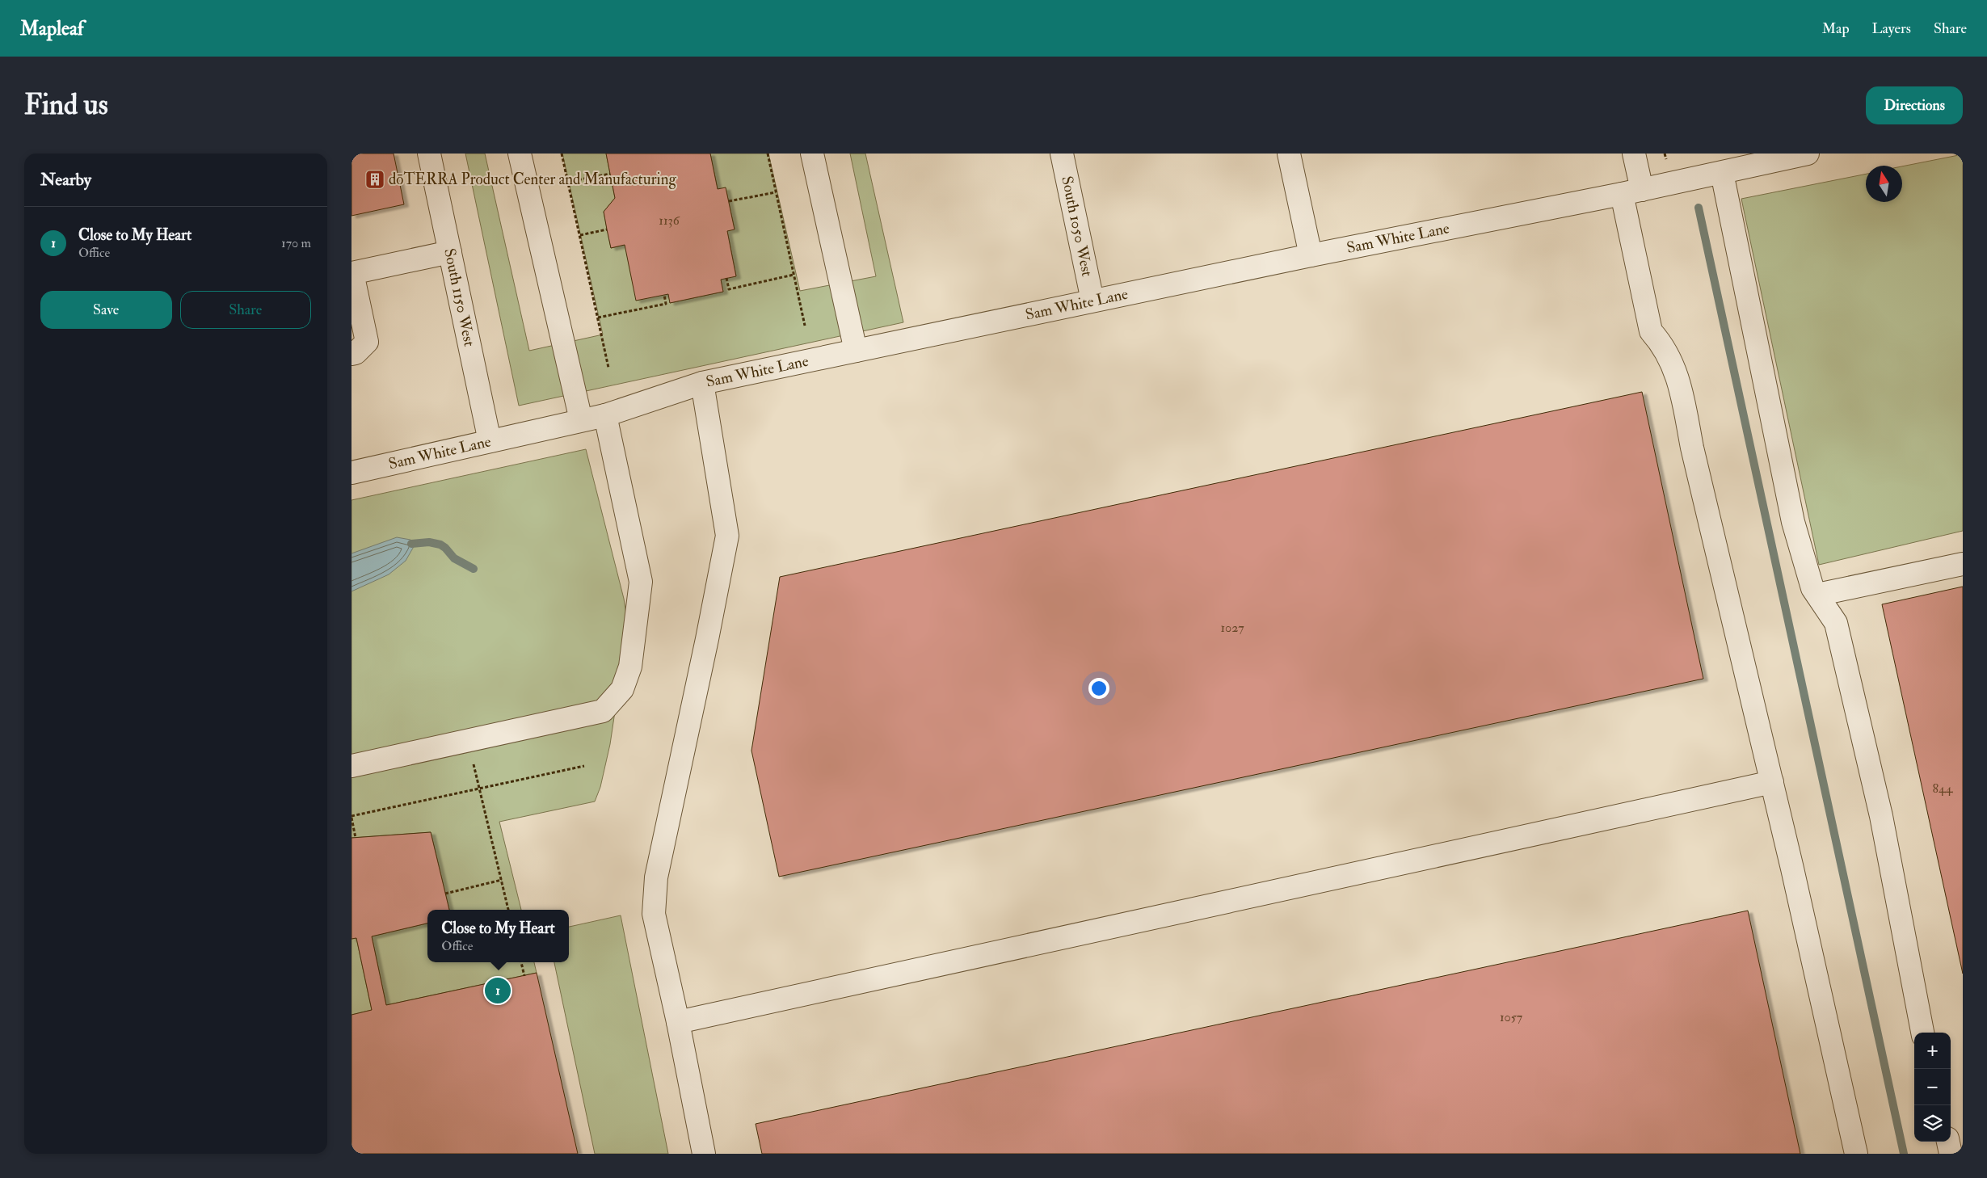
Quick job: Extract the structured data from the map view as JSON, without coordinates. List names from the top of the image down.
{
  "streets": {
    "street": ["South 1050 West", "Sam White Lane", "South 1150 West"]
  },
  "crossings": [
    ["South 1050 West", "Sam White Lane"],
    ["Sam White Lane", "South 1150 West"]
  ],
  "places": {
    "building": ["dōTERRA Product Center and Manufacturing"]
  },
  "house_numbers": [
    "1136",
    "1027",
    "844",
    "1057"
  ],
  "north": "top",
  "page": {
    "header": "Mapleaf",
    "nav": ["Map", "Layers", "Share"],
    "buttons": [
      "Directions",
      ["Save", "Share"]
    ],
    "title": "Find us",
    "heading": "Nearby",
    "list": [
      {
        "mark": "1",
        "name": "Close to My Heart",
        "note": "Office",
        "value": "170 m"
      }
    ],
    "popup": ["Close to My Heart", "Office"],
    "pins": "1",
    "map_buttons": ["+", "−"]
  }
}
